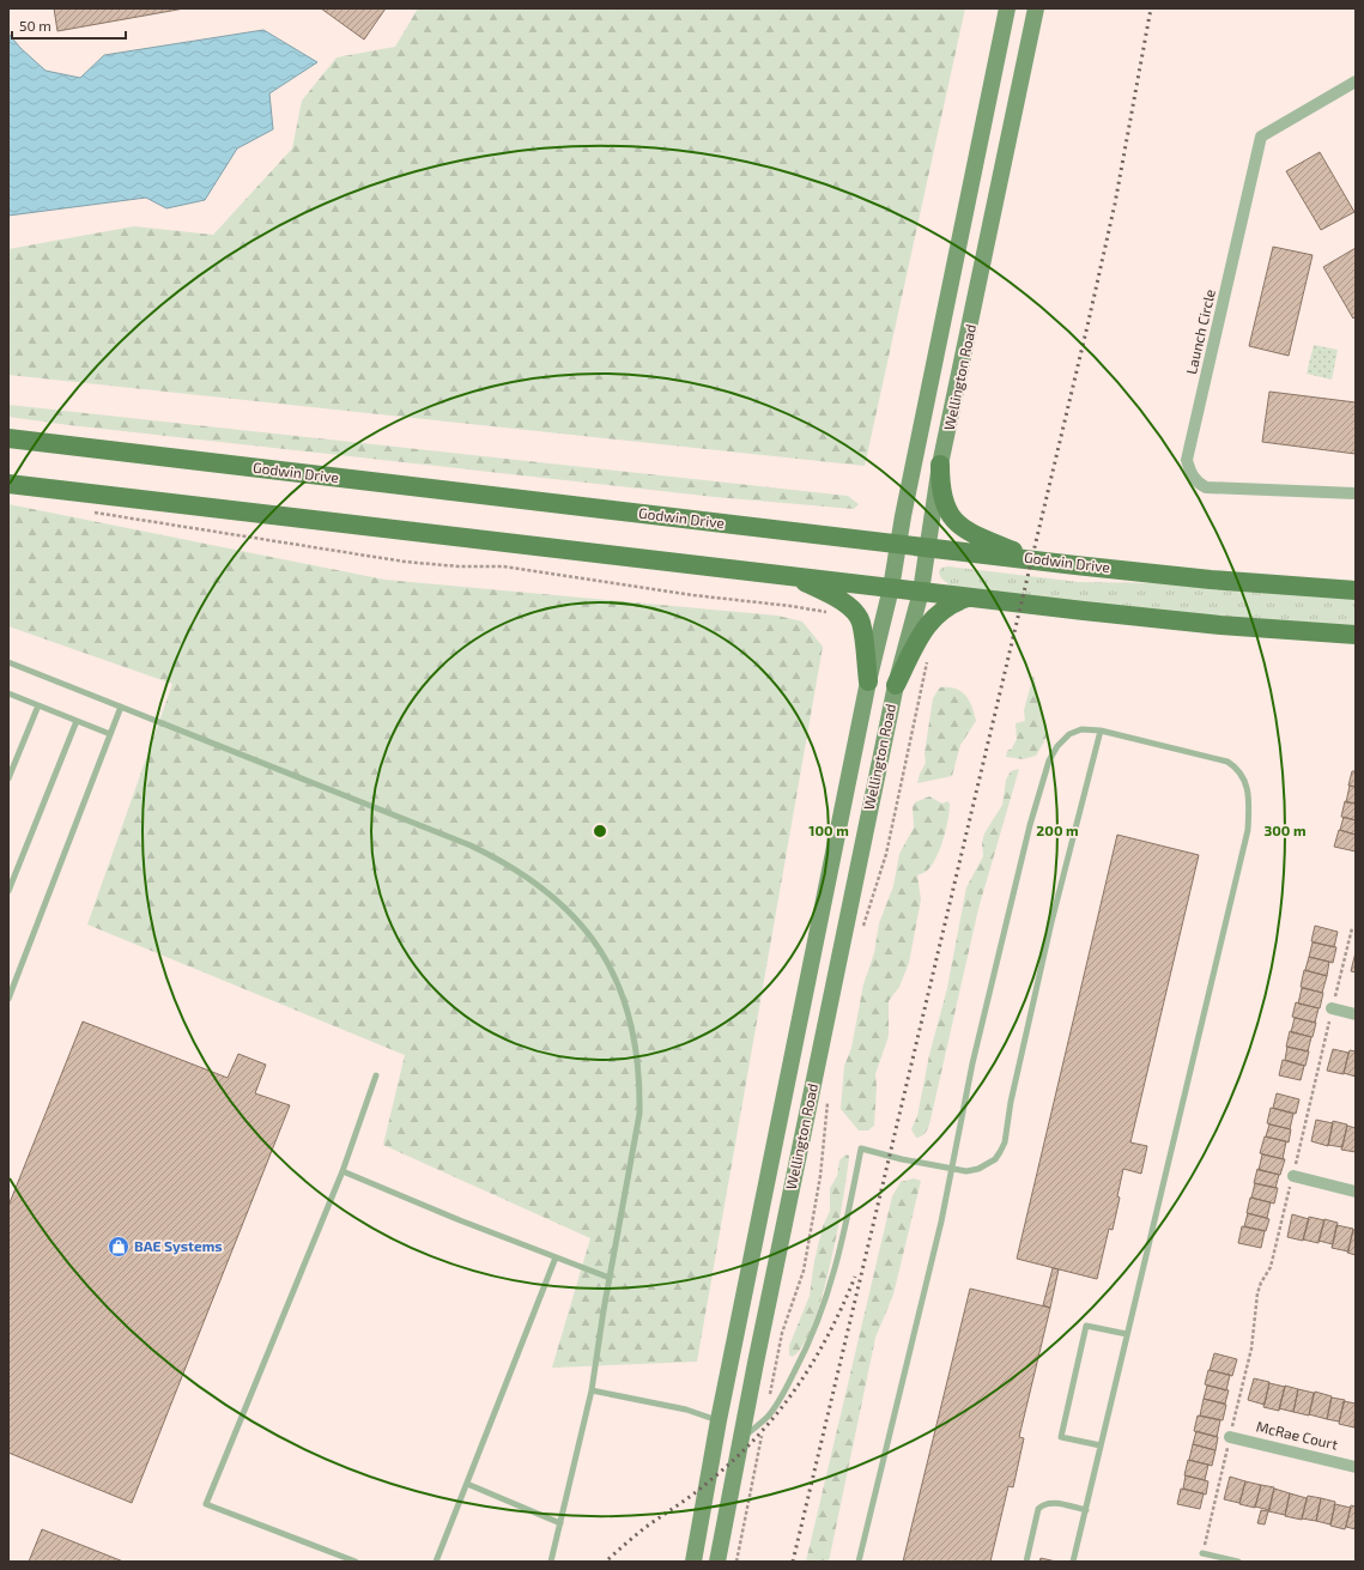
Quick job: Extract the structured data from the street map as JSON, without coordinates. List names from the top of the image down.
{
  "streets": {
    "main road": ["Wellington Road", "Godwin Drive"],
    "street": ["Launch Circle", "McRae Court"]
  },
  "crossings": [
    ["Wellington Road", "Godwin Drive"]
  ],
  "places": {
    "shop": ["BAE Systems"]
  },
  "scale_bar": "50 m",
  "rings": ["100 m", "200 m", "300 m"]
}
